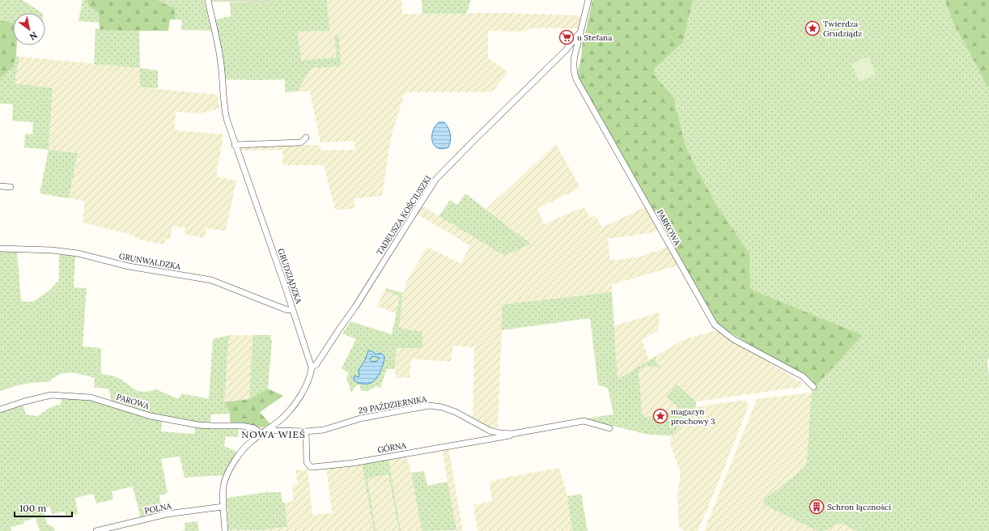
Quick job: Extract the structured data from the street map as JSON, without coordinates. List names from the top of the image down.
{
  "streets": {
    "street": [
      "TADEUSZA KOŚCIUSZKI",
      "PARKOWA",
      "GRUNWALDZKA",
      "GRUDZIĄDZKA",
      "PAROWA",
      "29 PAŹDZIERNIKA",
      "GÓRNA",
      "POLNA"
    ]
  },
  "crossings": [
    ["TADEUSZA KOŚCIUSZKI", "PARKOWA"],
    ["TADEUSZA KOŚCIUSZKI", "GRUDZIĄDZKA"],
    ["GRUNWALDZKA", "GRUDZIĄDZKA"],
    ["29 PAŹDZIERNIKA", "GÓRNA"]
  ],
  "districts": ["NOWA WIEŚ"],
  "places": {
    "place": ["Twierdza Grudziądz", "magazyn prochowy 3"],
    "supermarket": ["u Stefana"],
    "building": ["Schron łączności"]
  },
  "scale_bar": "100 m",
  "north": "bottom right"
}
